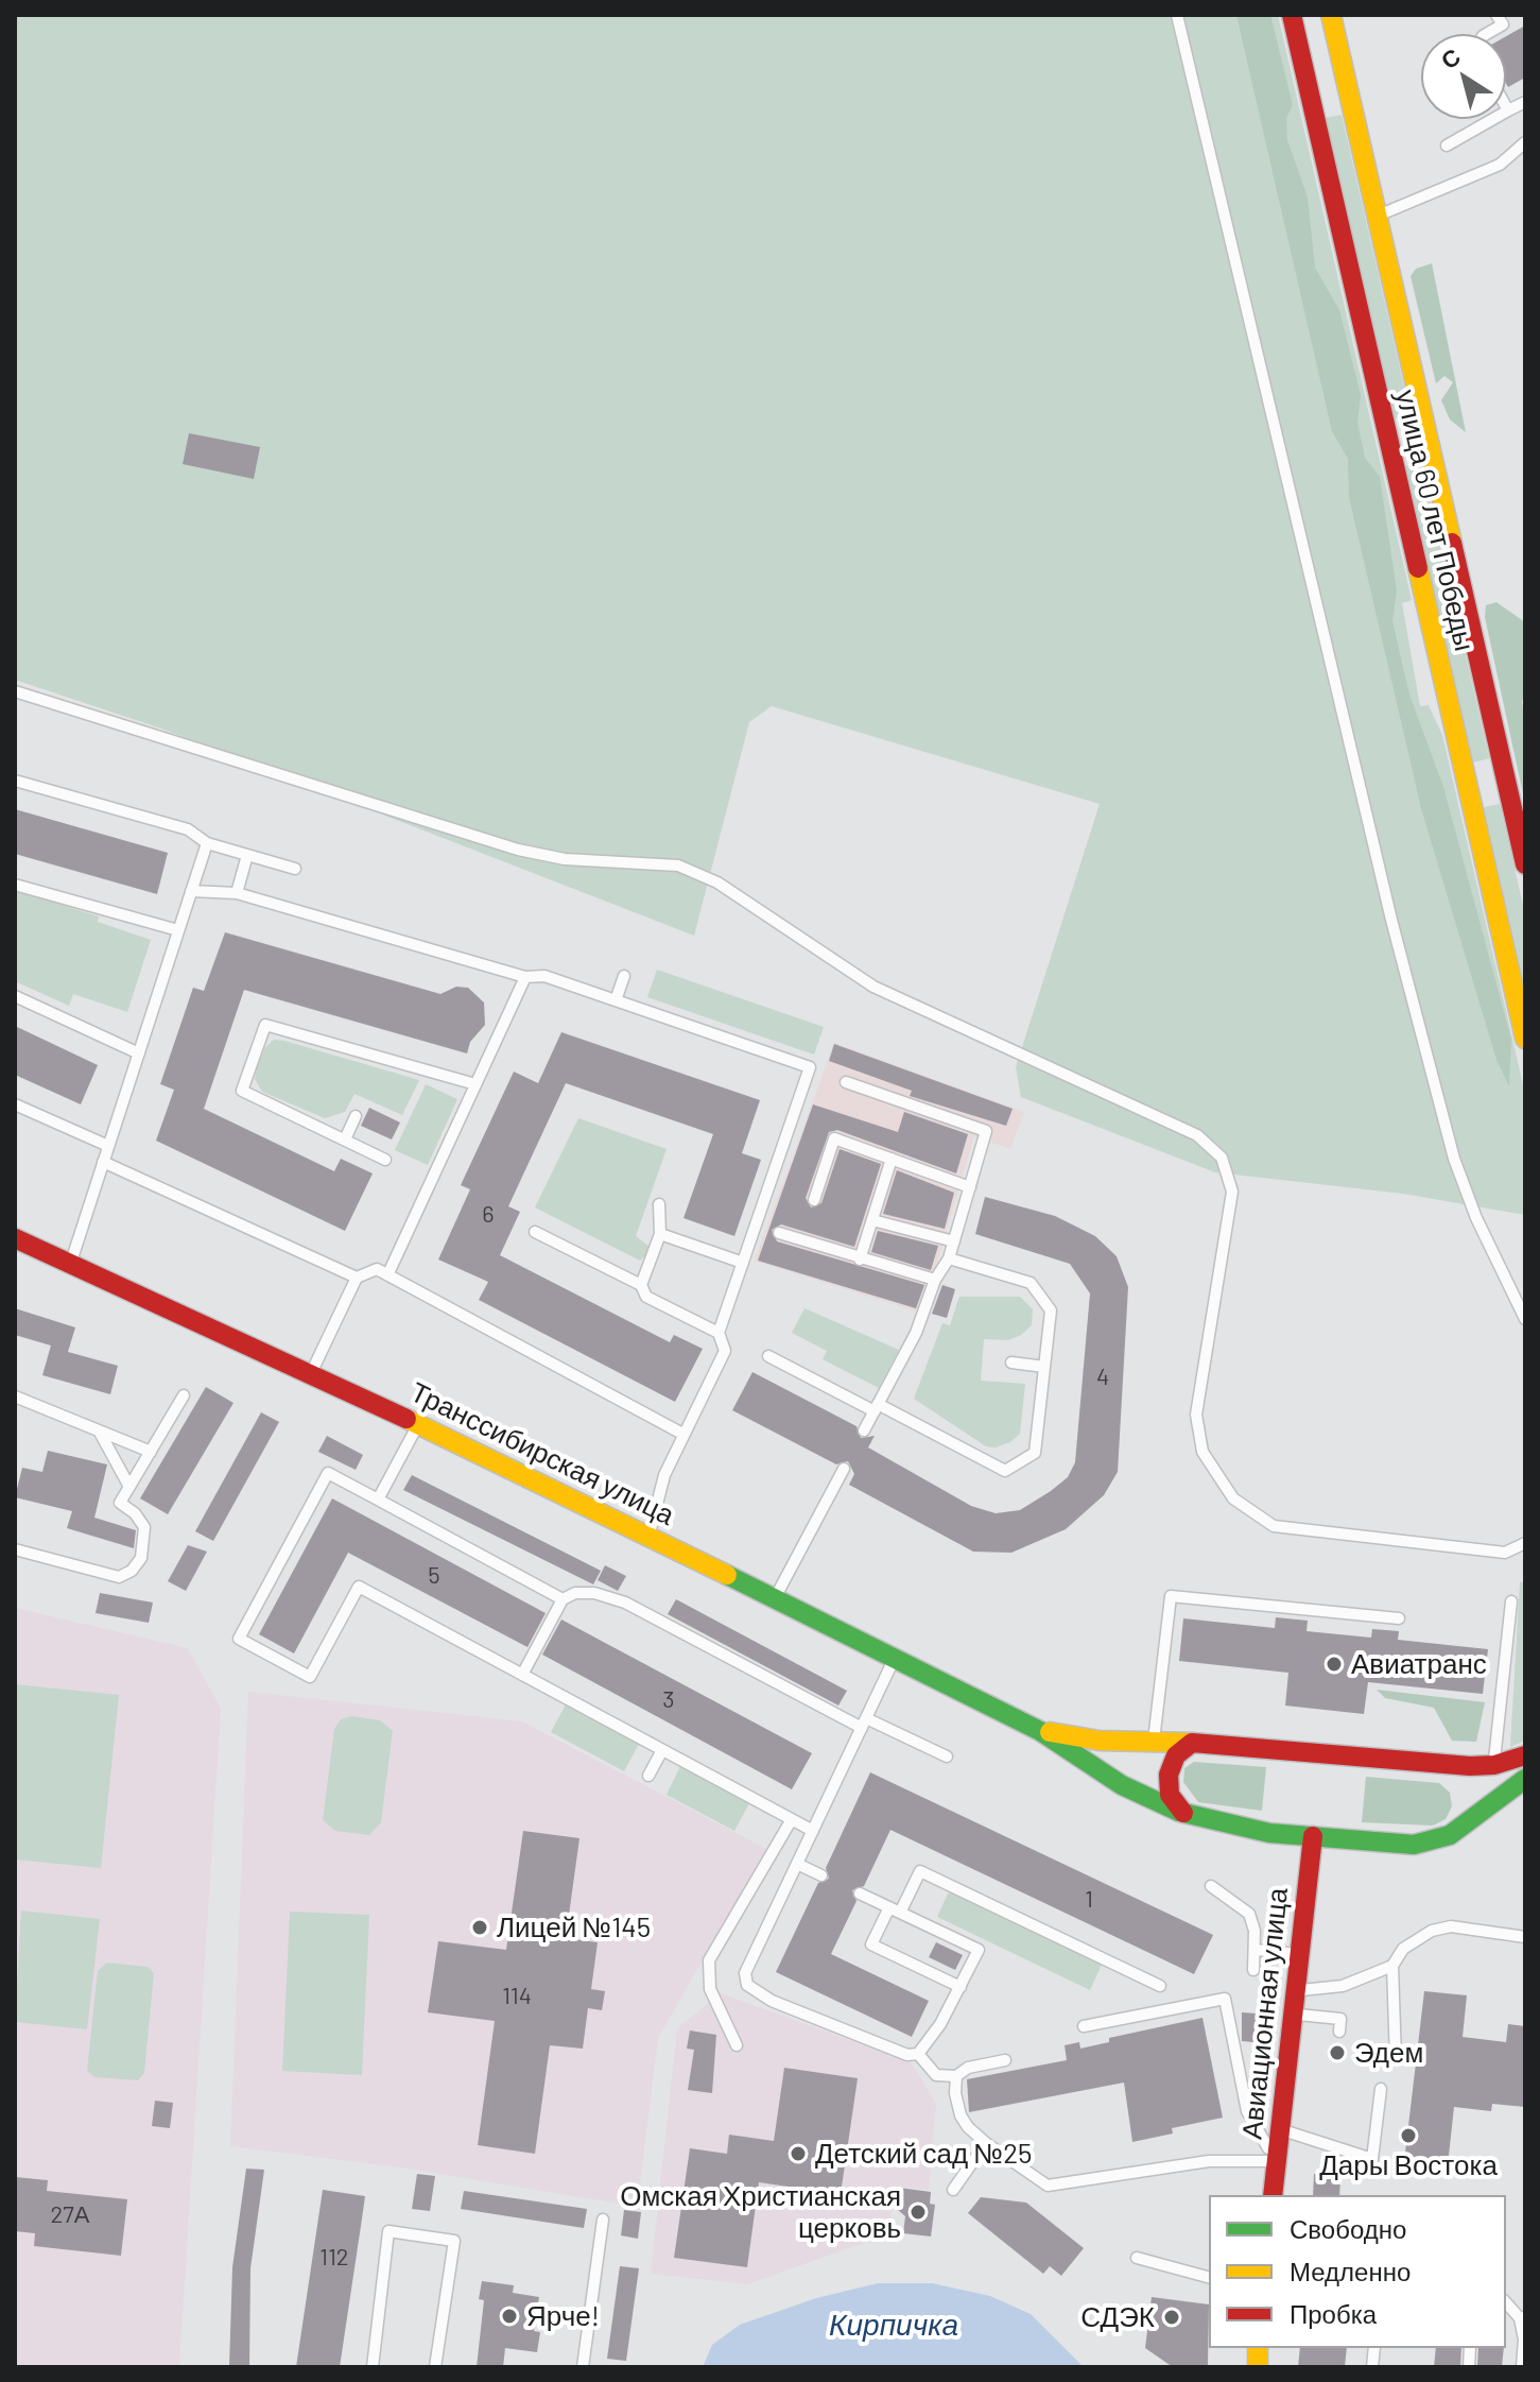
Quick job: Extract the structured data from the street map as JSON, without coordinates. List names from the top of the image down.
{
  "streets": {
    "main road": ["улица 60 лет Победы", "Транссибирская улица", "Авиационная улица"]
  },
  "water": ["Кирпичка"],
  "places": [
    "Авиатранс",
    "Лицей №145",
    "Эдем",
    "Дары Востока",
    "Детский сад №25",
    "Омская Христианская церковь",
    "Ярче!",
    "СДЭК"
  ],
  "house_numbers": [
    "6",
    "4",
    "5",
    "3",
    "1",
    "114",
    "27А",
    "112"
  ],
  "legend": ["Свободно", "Медленно", "Пробка"],
  "north": "top left"
}
